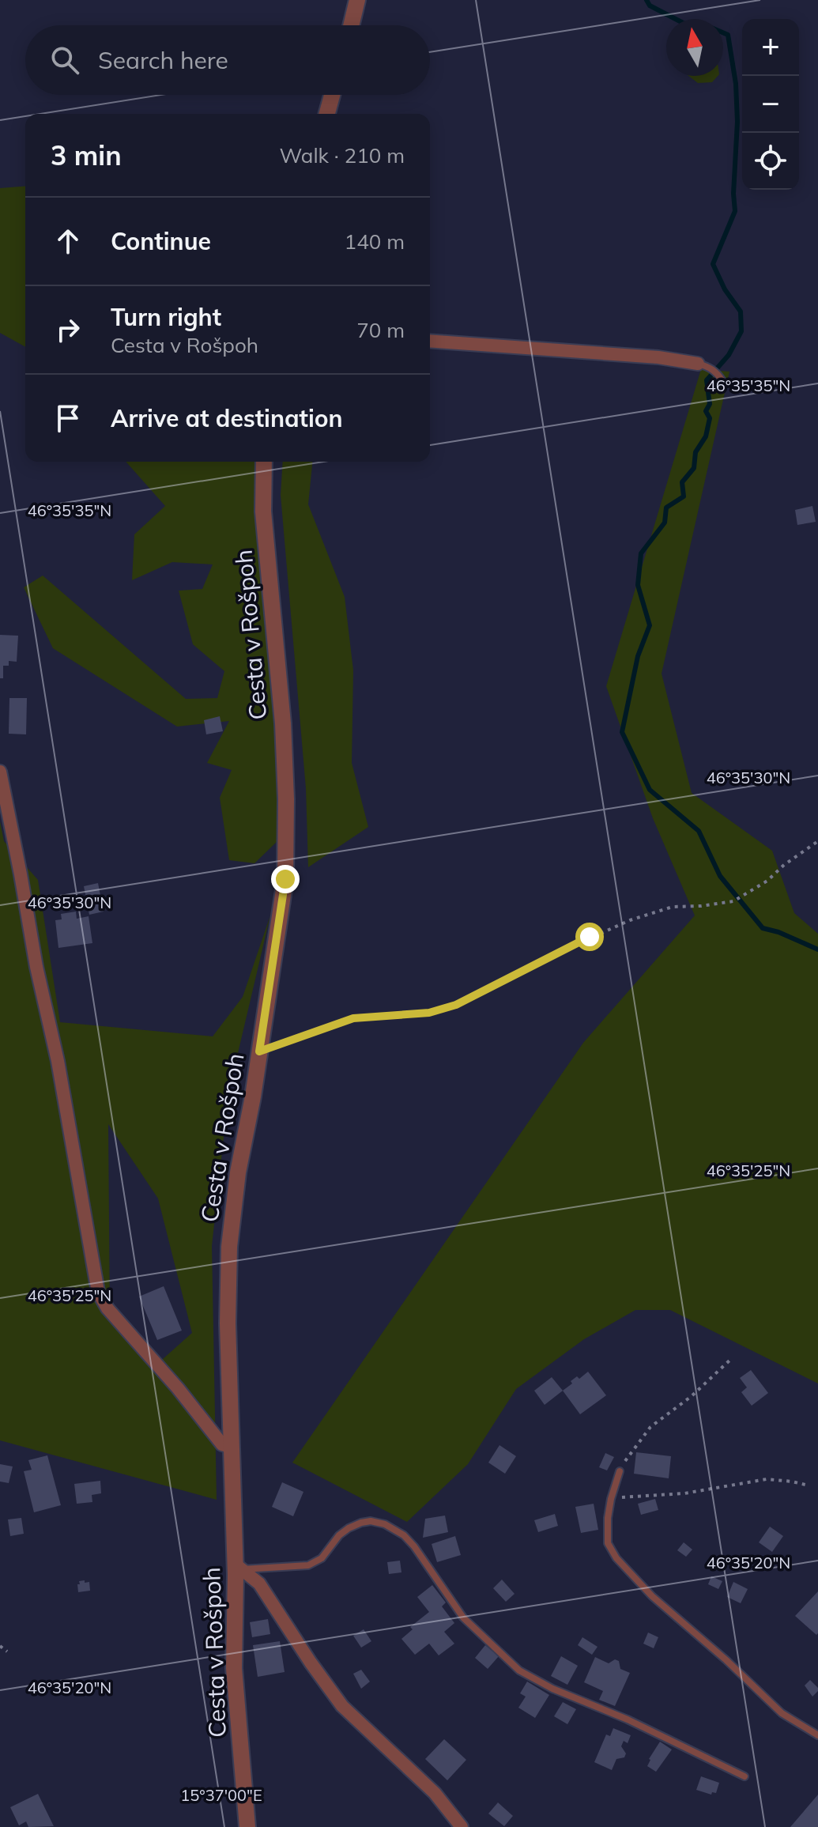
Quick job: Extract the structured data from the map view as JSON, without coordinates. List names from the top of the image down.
{
  "streets": {
    "street": ["Cesta v Rošpoh"]
  },
  "north": "top",
  "page": {
    "map_buttons": ["+", "−"],
    "search": "Search here",
    "heading": ["3 min", "Walk · 210 m"],
    "list": [
      ["Continue", "140 m"],
      ["Turn right", "Cesta v Rošpoh", "70 m"],
      "Arrive at destination"
    ]
  },
  "coordinates": [
    "46°35'35\"N",
    "46°35'30\"N",
    "46°35'25\"N",
    "46°35'20\"N",
    "15°37'00\"E"
  ]
}
